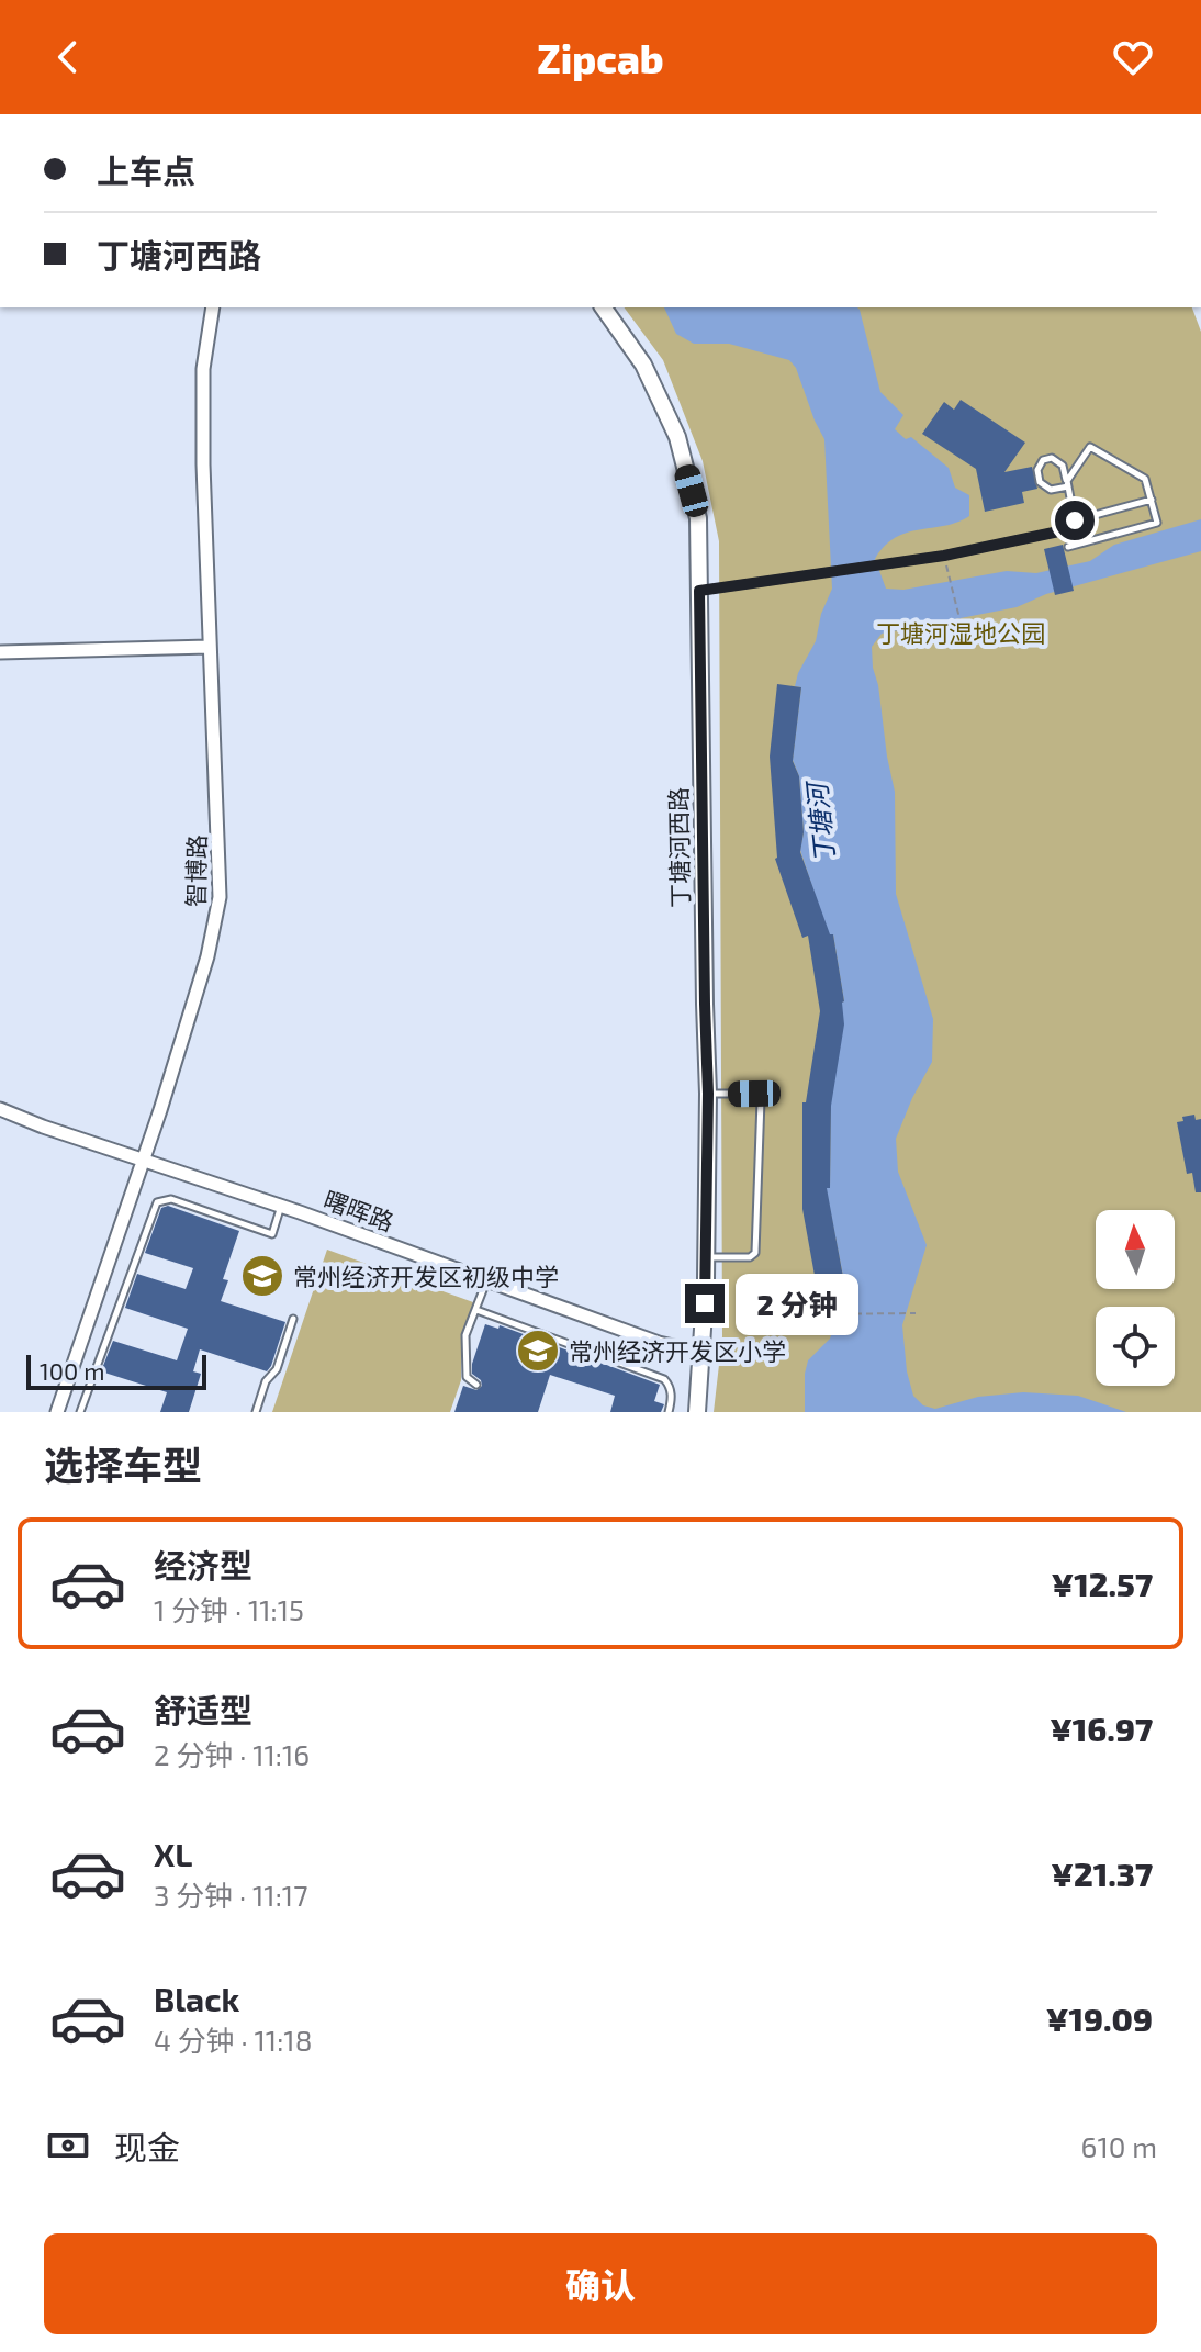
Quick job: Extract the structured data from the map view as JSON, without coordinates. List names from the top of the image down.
{
  "streets": {
    "street": ["丁塘河西路", "智博路", "曙晖路"]
  },
  "crossings": [
    ["丁塘河西路", "曙晖路"],
    ["智博路", "曙晖路"]
  ],
  "water": ["丁塘河"],
  "parks": ["丁塘河湿地公园"],
  "places": {
    "school or university": ["常州经济开发区初级中学", "常州经济开发区小学"]
  },
  "scale_bar": "100 m",
  "north": "top",
  "page": {
    "header": "Zipcab",
    "banner": ["上车点", "丁塘河西路"],
    "bubble": "2 分钟",
    "scale": "100 m",
    "heading": "选择车型",
    "list": [
      {
        "name": "经济型",
        "note": "1 分钟 · 11:15",
        "value": "¥12.57"
      },
      {
        "name": "舒适型",
        "note": "2 分钟 · 11:16",
        "value": "¥16.97"
      },
      {
        "name": "XL",
        "note": "3 分钟 · 11:17",
        "value": "¥21.37"
      },
      {
        "name": "Black",
        "note": "4 分钟 · 11:18",
        "value": "¥19.09"
      }
    ],
    "pay": ["现金", "610 m"],
    "buttons": "确认"
  }
}
